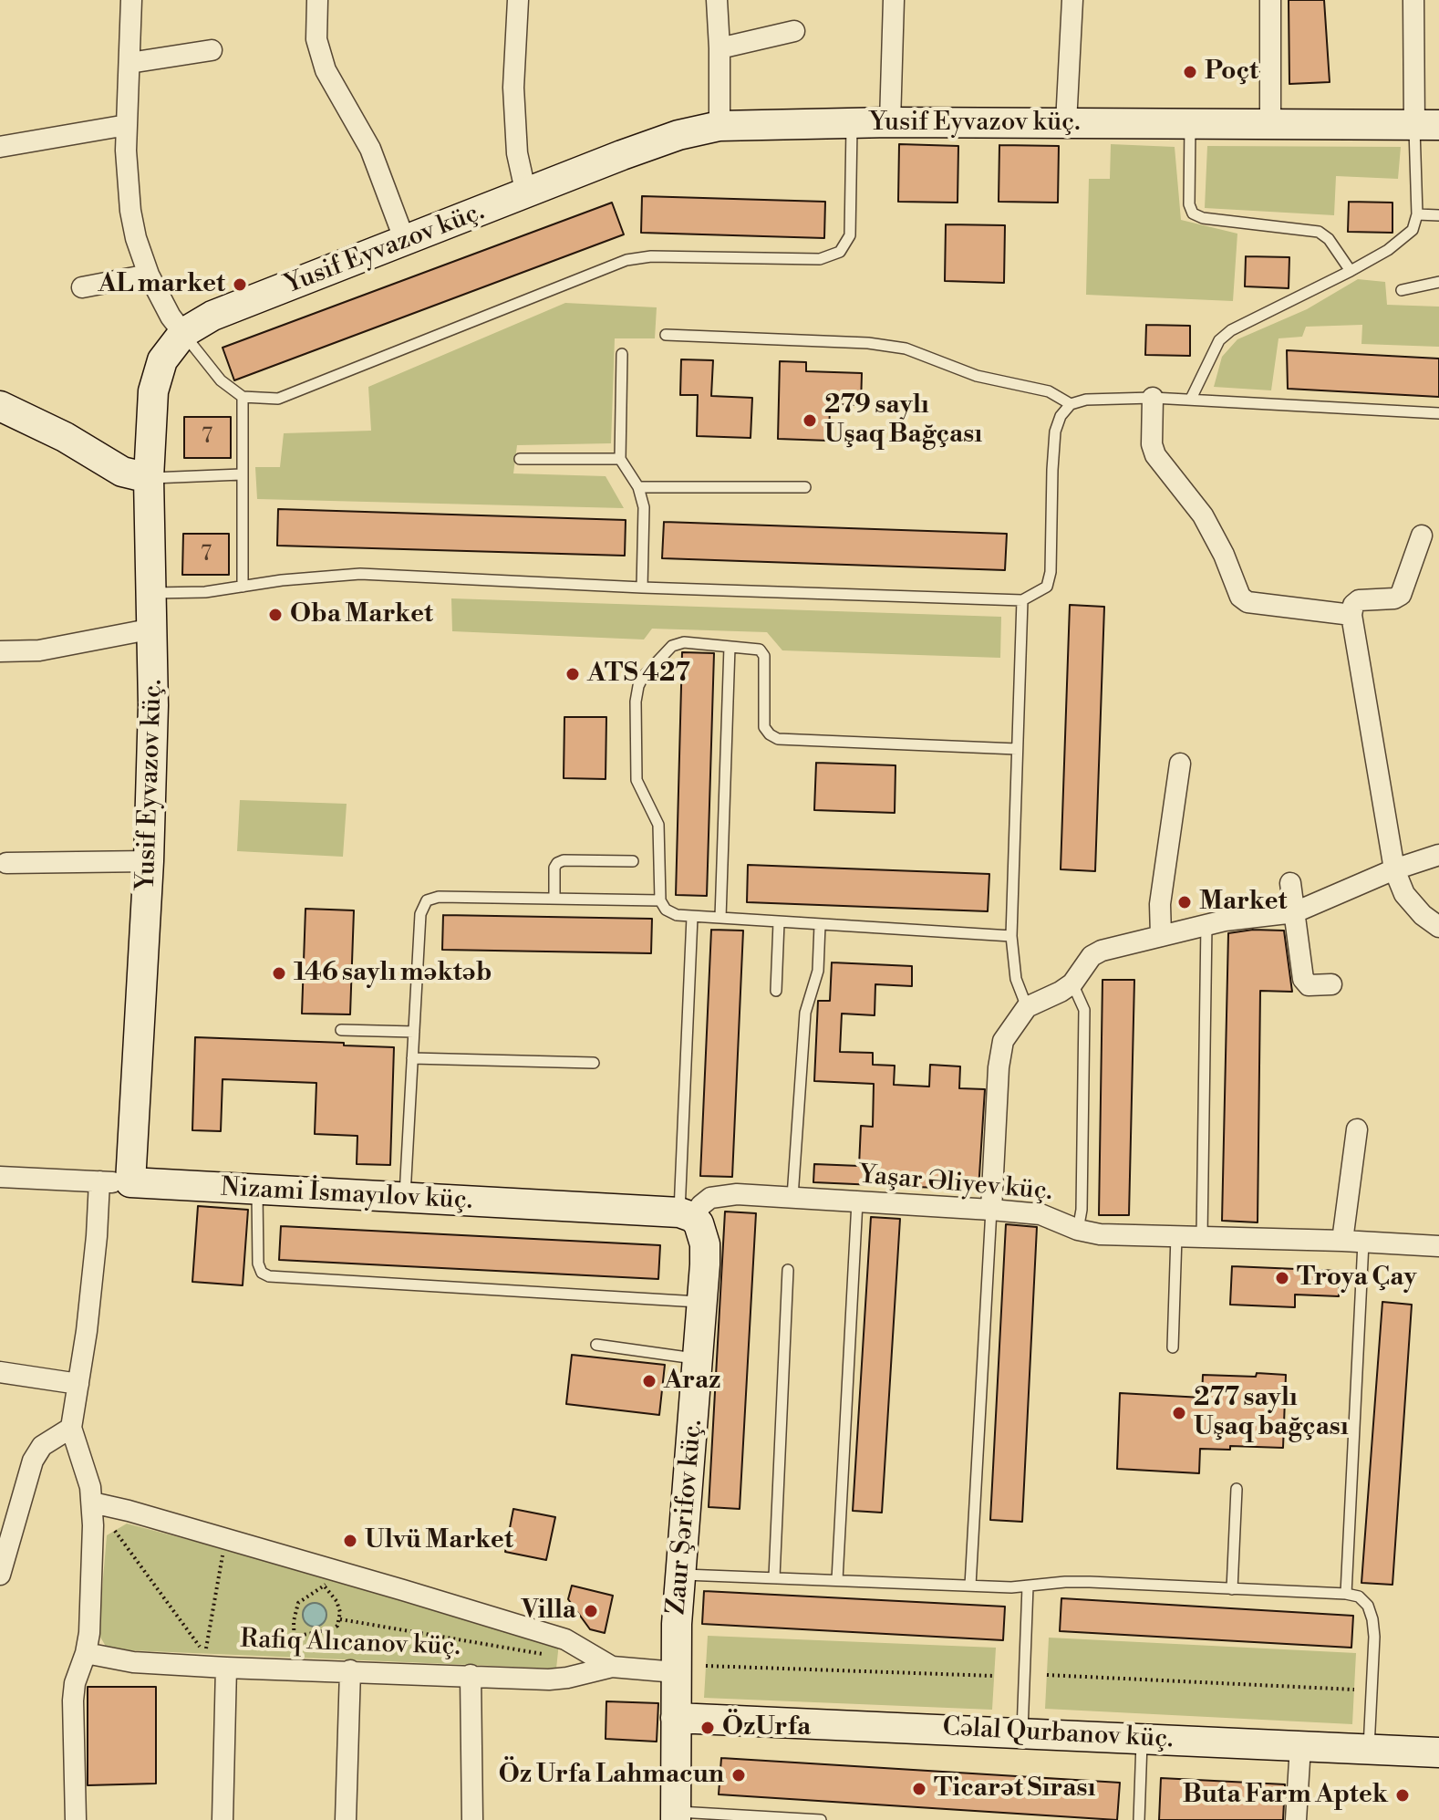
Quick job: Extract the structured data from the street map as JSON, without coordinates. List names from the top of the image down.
{
  "streets": {
    "street": [
      "Yusif Eyvazov küç.",
      "Yaşar Əliyev küç.",
      "Nizami İsmayılov küç.",
      "Zaur Şərifov küç.",
      "Rafiq Alıcanov küç.",
      "Cəlal Qurbanov küç."
    ]
  },
  "crossings": [
    ["Yusif Eyvazov küç.", "Nizami İsmayılov küç."],
    ["Yaşar Əliyev küç.", "Nizami İsmayılov küç."],
    ["Yaşar Əliyev küç.", "Zaur Şərifov küç."],
    ["Nizami İsmayılov küç.", "Zaur Şərifov küç."],
    ["Zaur Şərifov küç.", "Cəlal Qurbanov küç."]
  ],
  "places": [
    "Poçt",
    "AL market",
    "279 saylı Uşaq Bağçası",
    "Oba Market",
    "ATS 427",
    "Market",
    "146 saylı məktəb",
    "Troya Çay",
    "Araz",
    "277 saylı Uşaq bağçası",
    "Ulvü Market",
    "Villa",
    "ÖzUrfa",
    "Öz Urfa Lahmacun",
    "Ticarət Sırası",
    "Buta Farm Aptek"
  ],
  "house_numbers": ["7", "7"]
}
